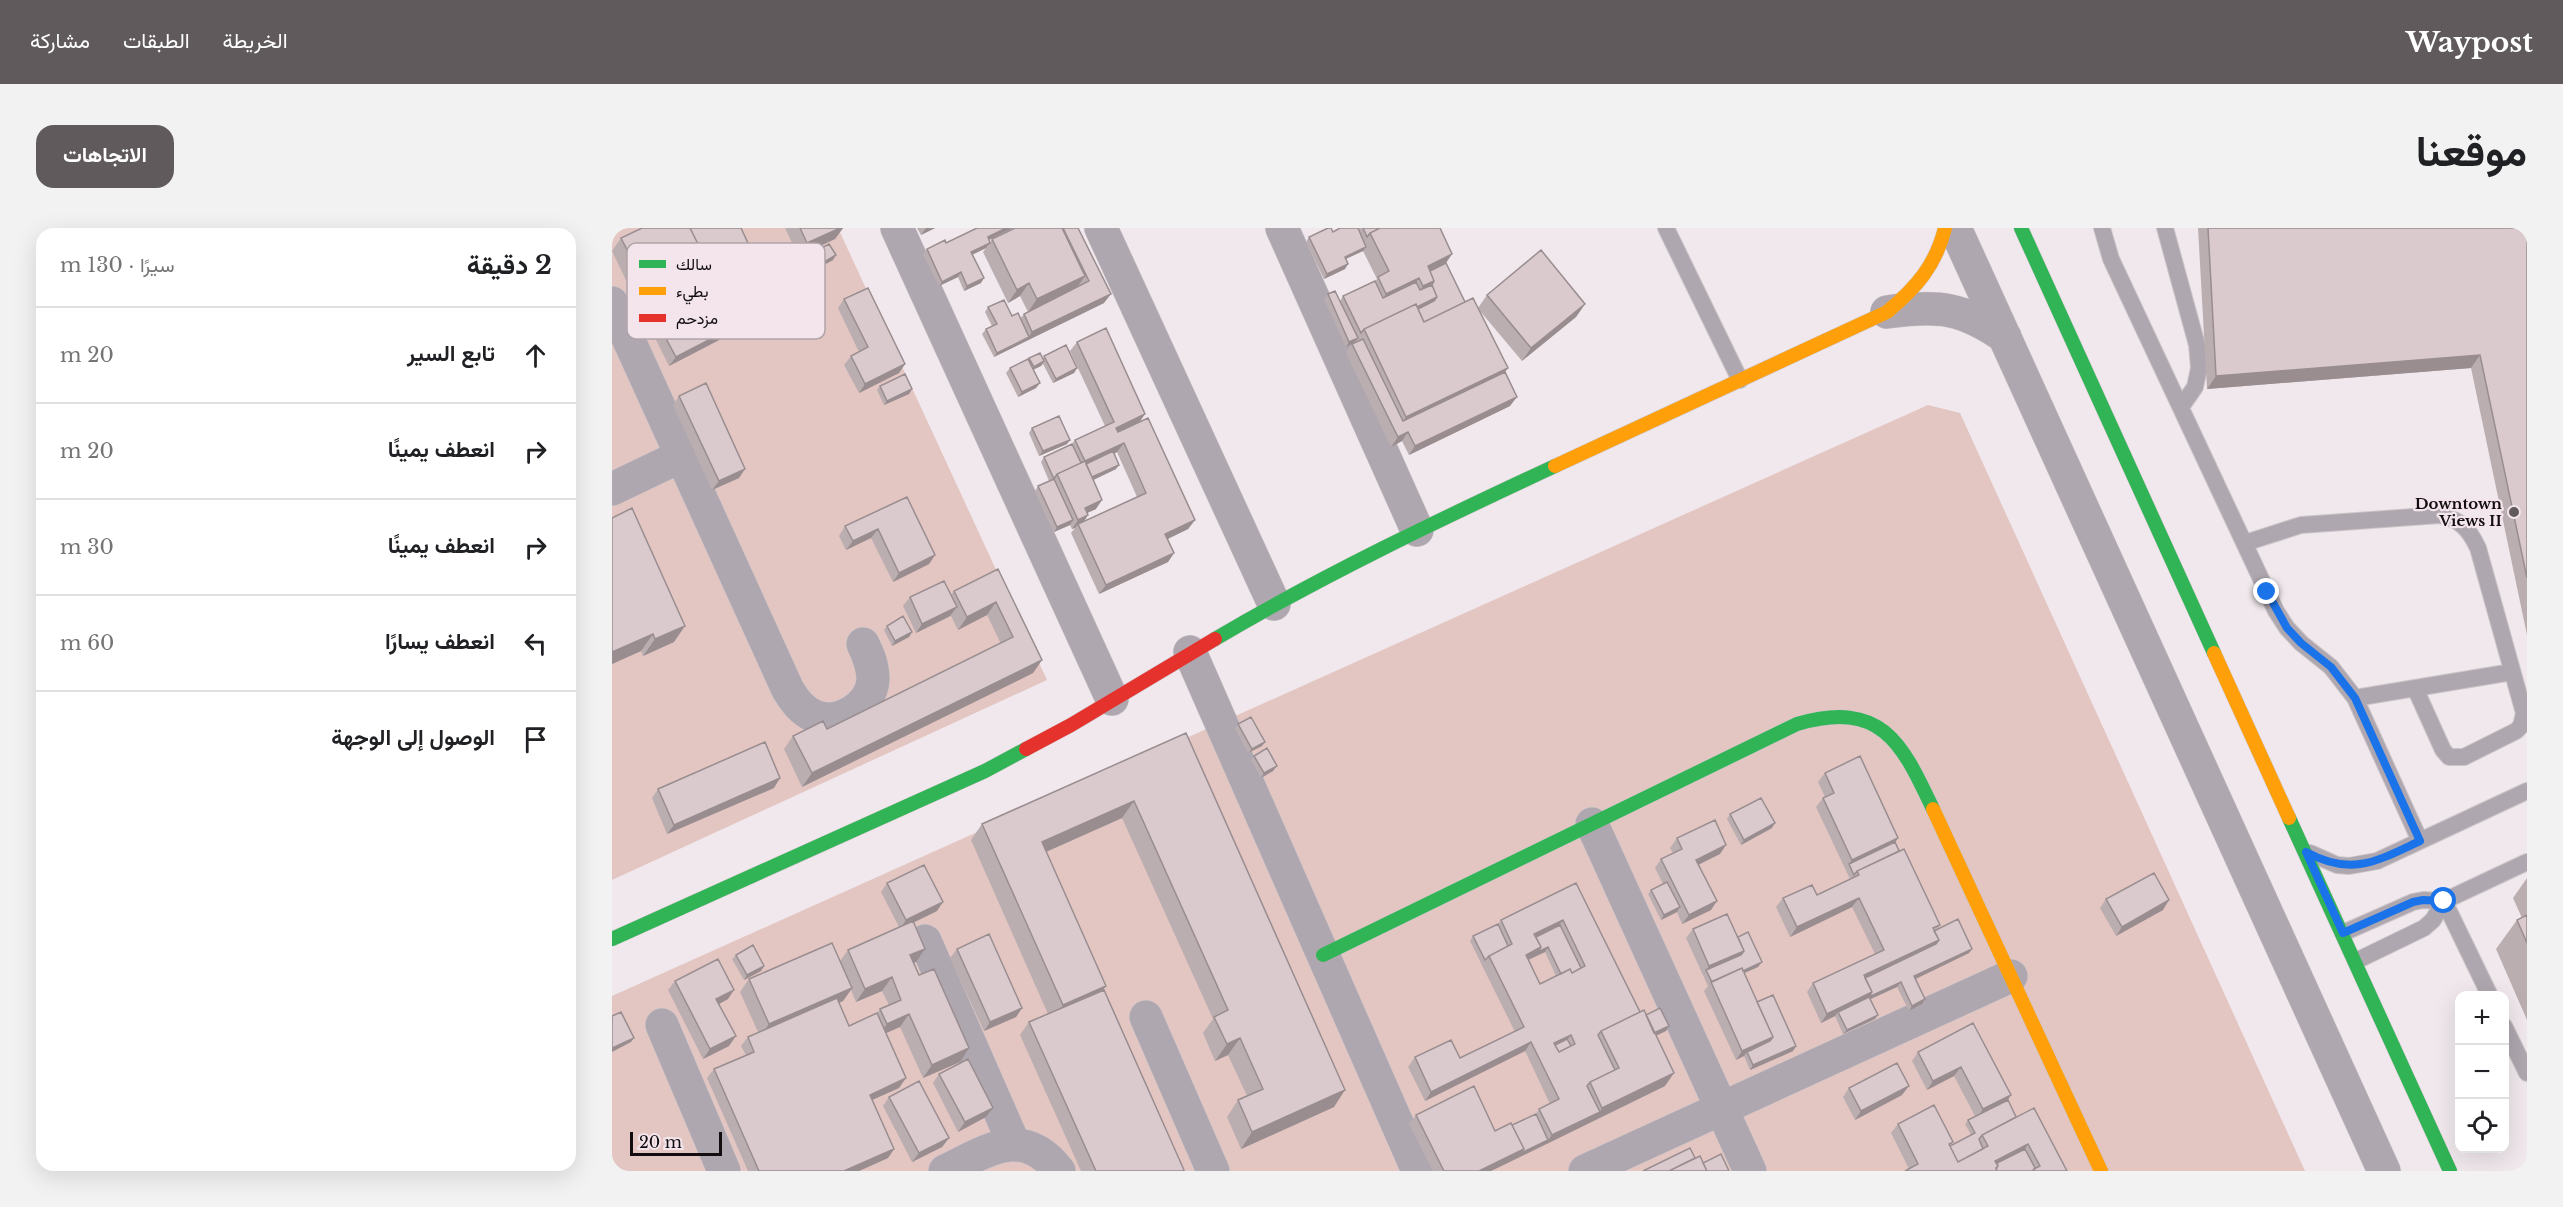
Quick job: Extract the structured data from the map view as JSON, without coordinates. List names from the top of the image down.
{
  "places": ["Downtown Views II"],
  "legend": ["سالك", "بطيء", "مزدحم"],
  "scale_bar": "20 m",
  "page": {
    "header": "Waypost",
    "nav": ["الخريطة", "الطبقات", "مشاركة"],
    "title": "موقعنا",
    "buttons": "الاتجاهات",
    "heading": ["2 دقيقة", "سيرًا · 130 m"],
    "list": [
      ["تابع السير", "20 m"],
      ["انعطف يمينًا", "20 m"],
      ["انعطف يمينًا", "30 m"],
      ["انعطف يسارًا", "60 m"],
      "الوصول إلى الوجهة"
    ],
    "map_buttons": ["+", "−"],
    "scale": "20 m"
  }
}
